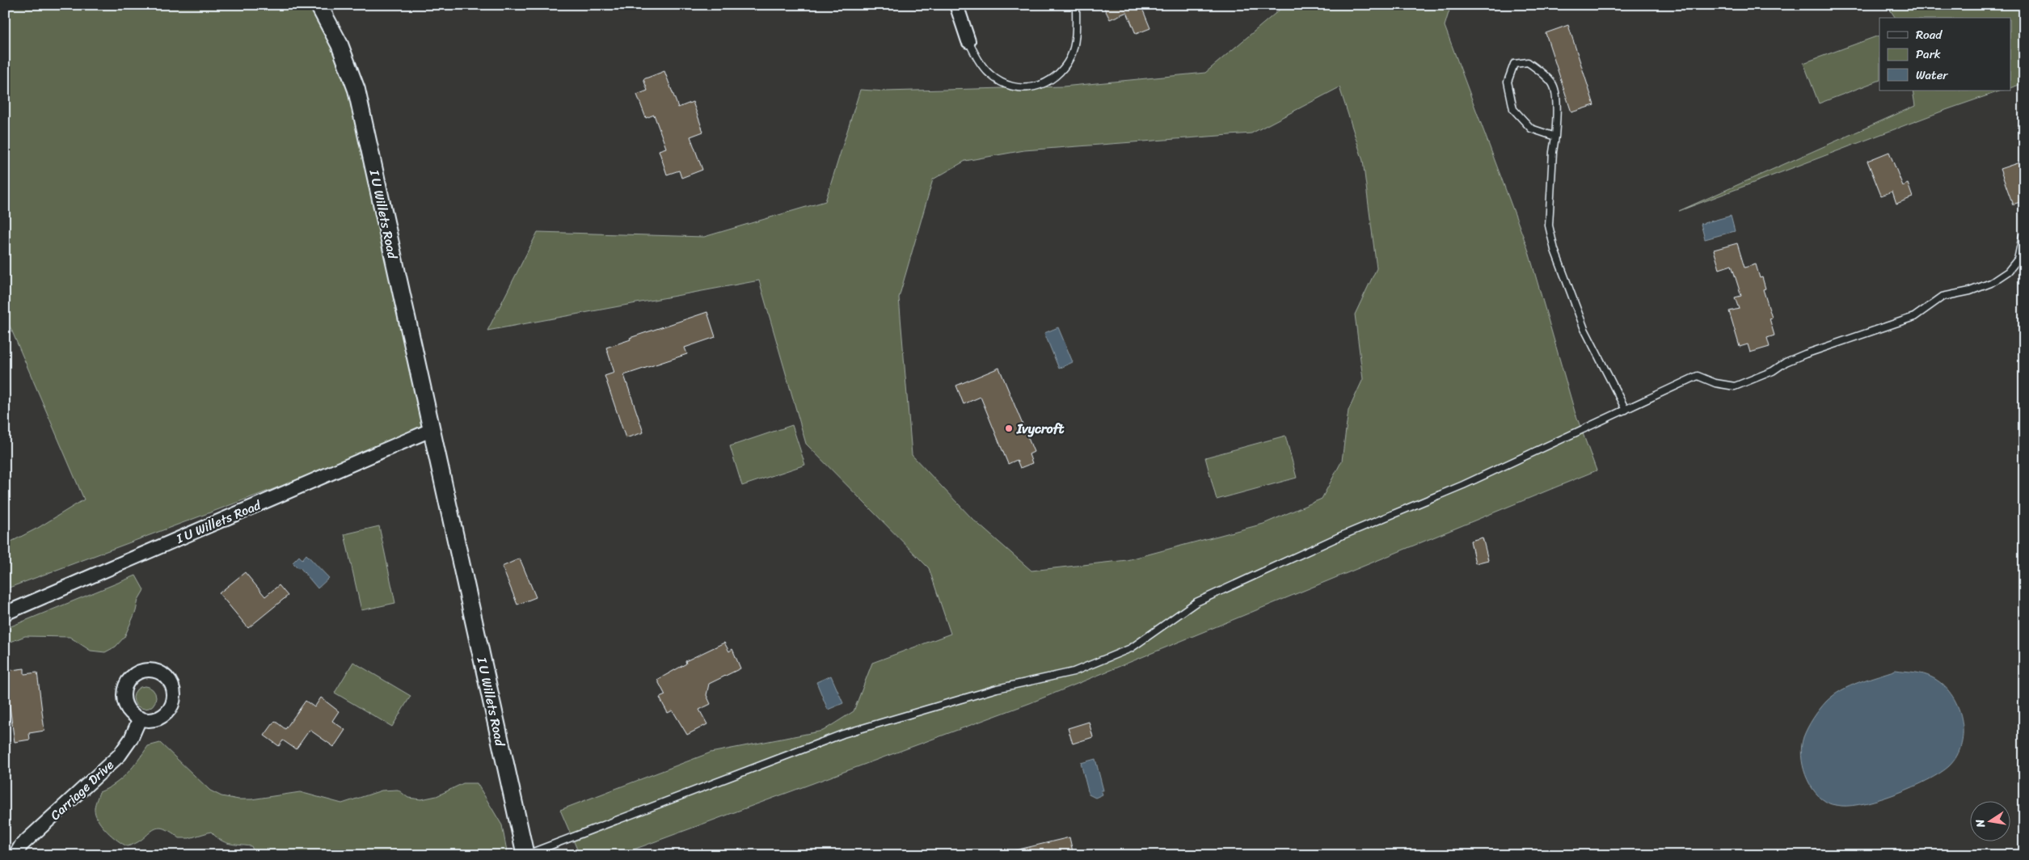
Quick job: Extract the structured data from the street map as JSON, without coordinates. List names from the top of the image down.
{
  "streets": {
    "street": ["I U Willets Road", "Carriage Drive"]
  },
  "places": ["Ivycroft"],
  "legend": ["Road", "Park", "Water"],
  "north": "left"
}
